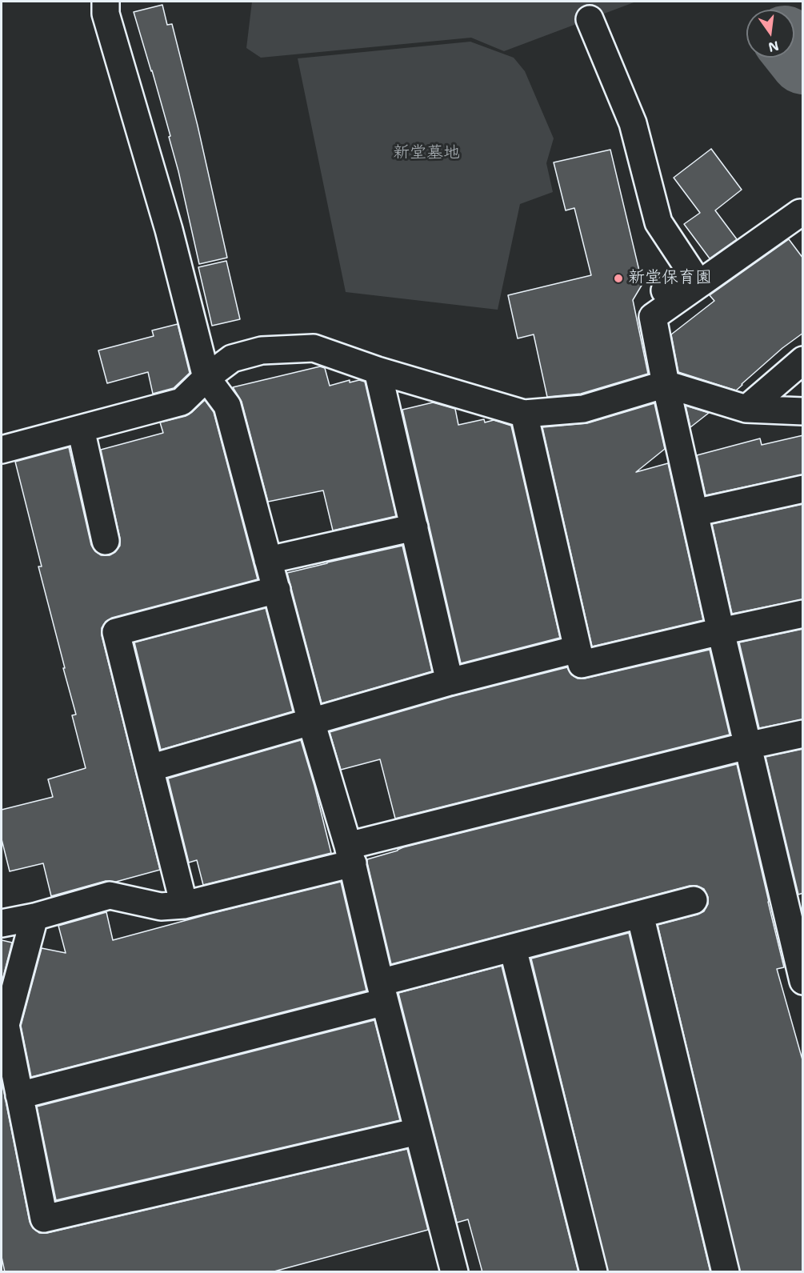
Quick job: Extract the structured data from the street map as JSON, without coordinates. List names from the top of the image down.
{
  "parks": ["新堂墓地"],
  "places": ["新堂保育園"],
  "north": "bottom"
}
